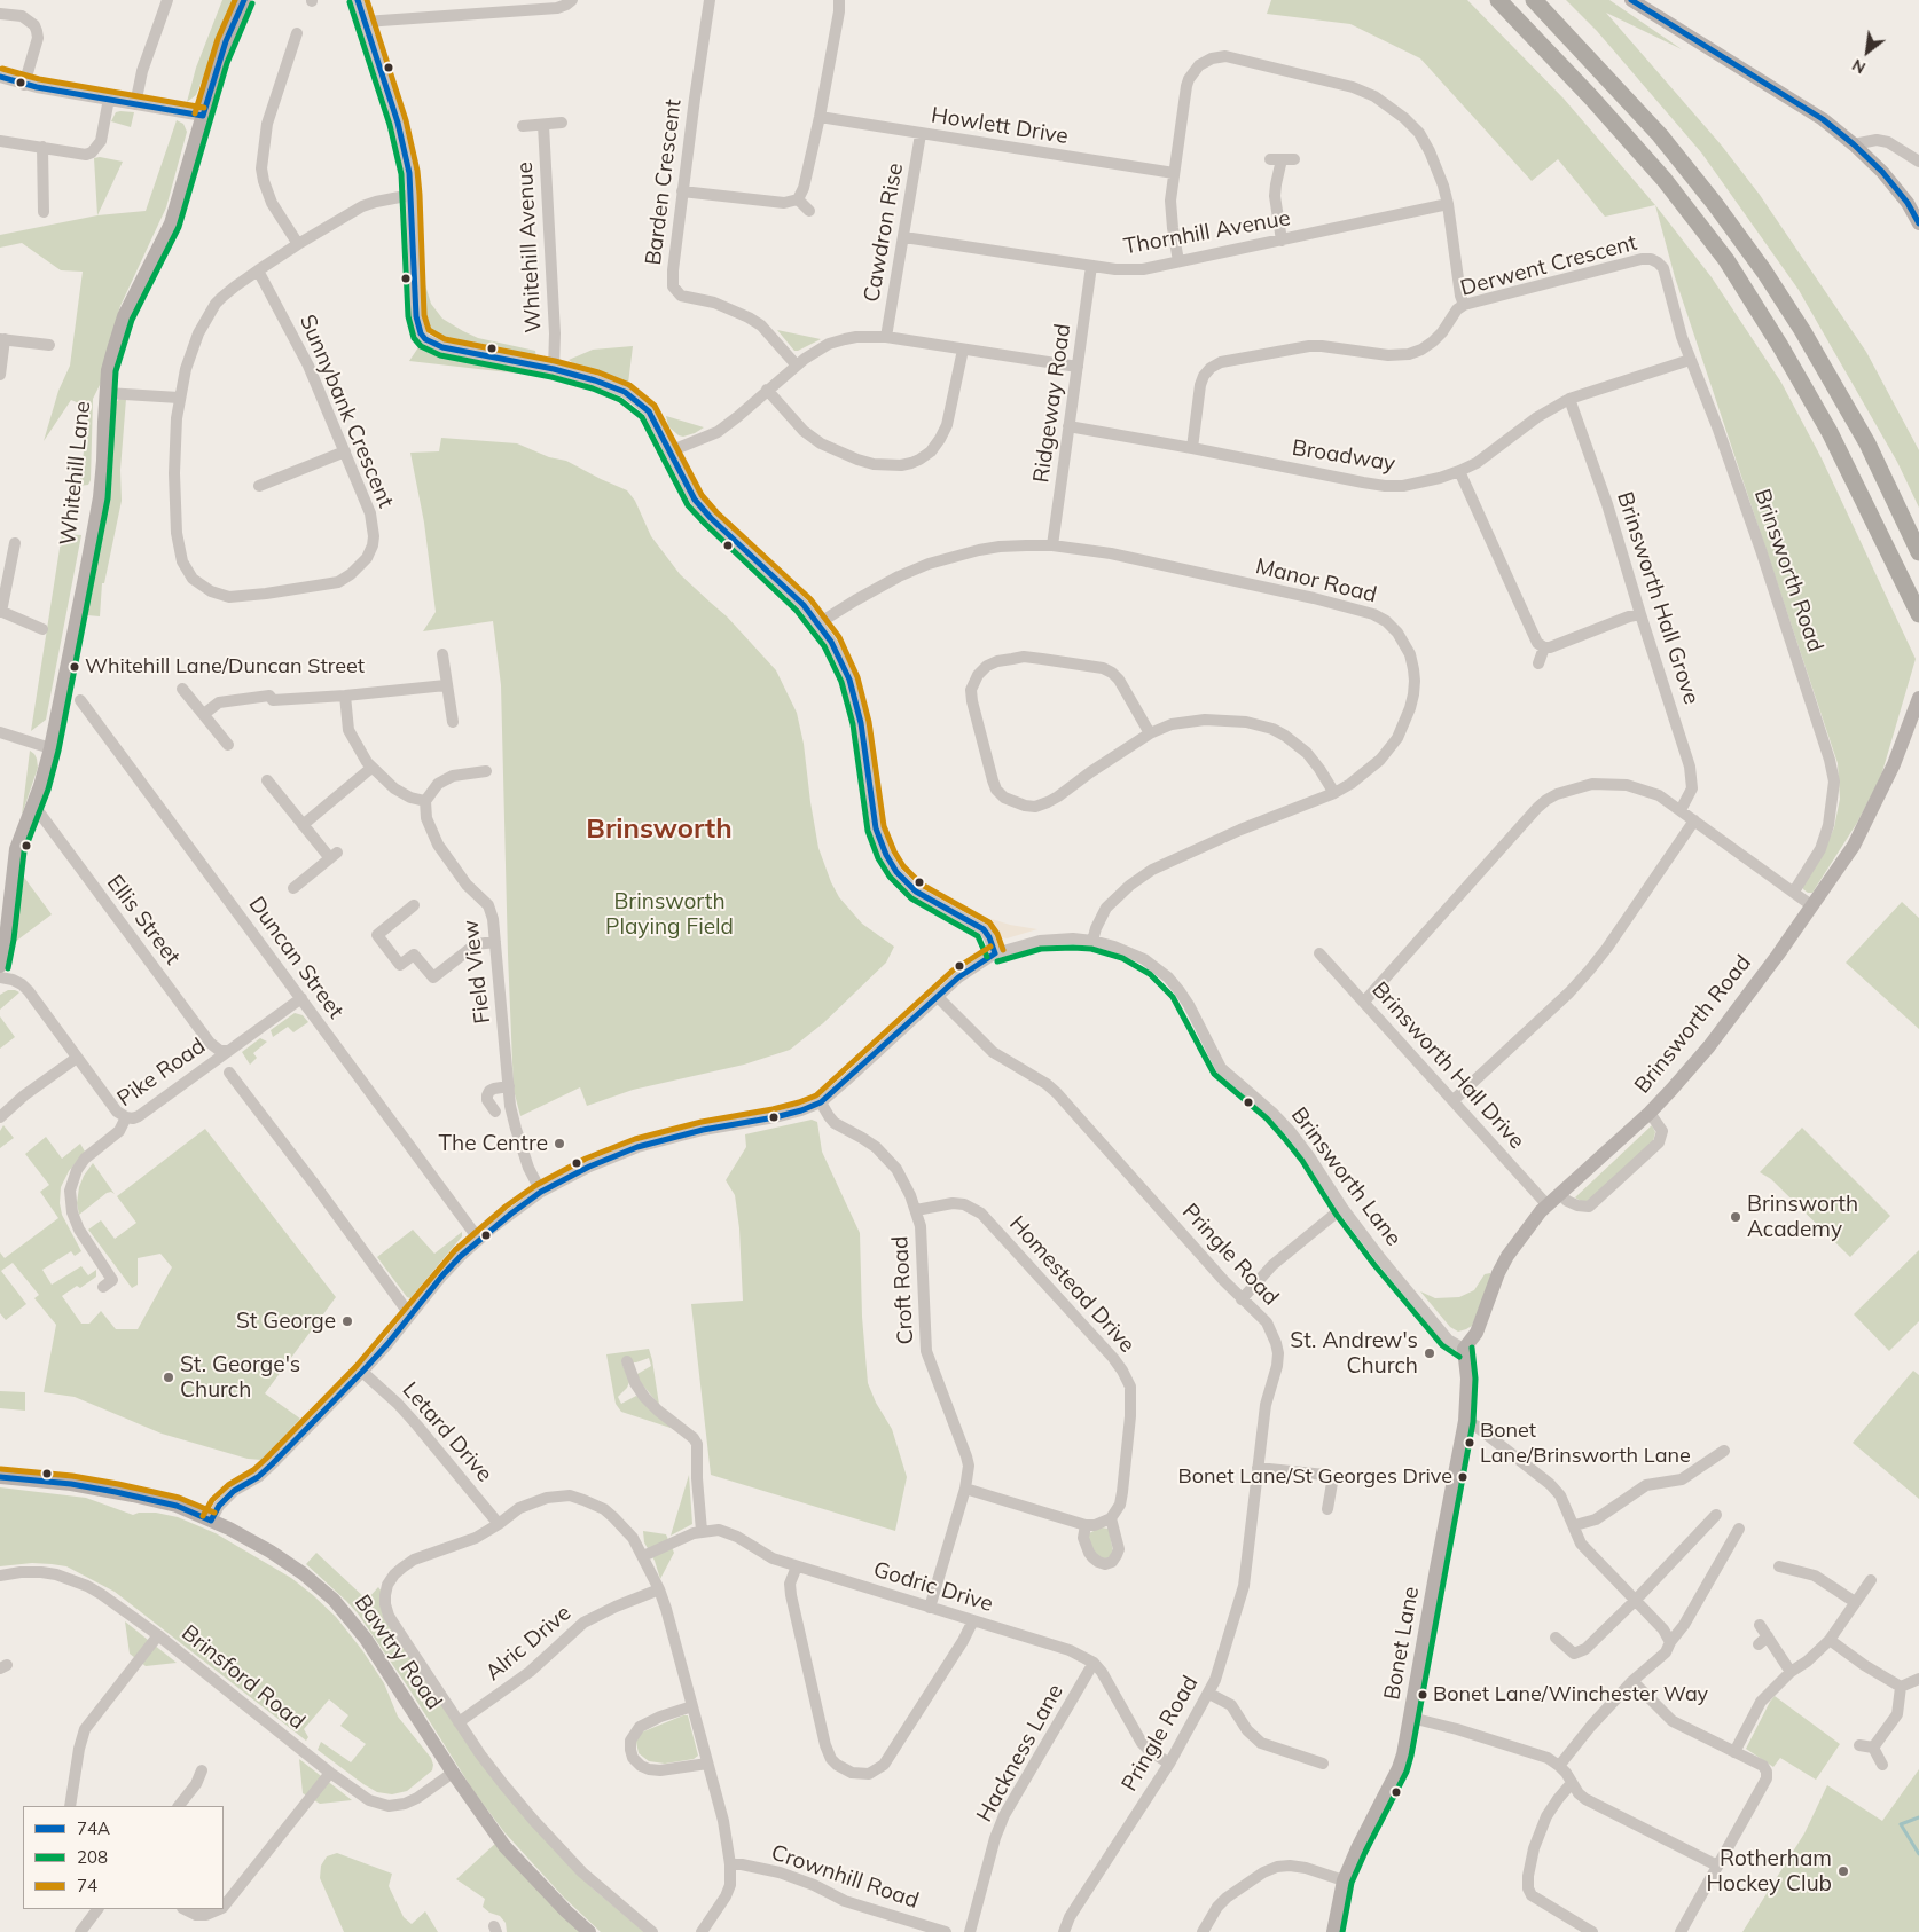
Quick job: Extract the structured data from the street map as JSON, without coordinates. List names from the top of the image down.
{
  "streets": {
    "main road": [
      "Whitehill Lane",
      "Brinsworth Road",
      "Bonet Lane",
      "Bawtry Road"
    ],
    "street": [
      "Howlett Drive",
      "Barden Crescent",
      "Cawdron Rise",
      "Thornhill Avenue",
      "Whitehill Avenue",
      "Derwent Crescent",
      "Ridgeway Road",
      "Sunnybank Crescent",
      "Broadway",
      "Manor Road",
      "Brinsworth Hall Grove",
      "Ellis Street",
      "Duncan Street",
      "Field View",
      "Brinsworth Hall Drive",
      "Pike Road",
      "Brinsworth Lane",
      "Pringle Road",
      "Homestead Drive",
      "Croft Road",
      "Letard Drive",
      "Godric Drive",
      "Alric Drive",
      "Brinsford Road",
      "Hackness Lane",
      "Crownhill Road"
    ]
  },
  "crossings": [
    ["Howlett Drive", "Cawdron Rise"],
    ["Cawdron Rise", "Thornhill Avenue"],
    ["Thornhill Avenue", "Ridgeway Road"],
    ["Derwent Crescent", "Broadway"],
    ["Derwent Crescent", "Brinsworth Road"],
    ["Ridgeway Road", "Broadway"],
    ["Ridgeway Road", "Manor Road"],
    ["Broadway", "Brinsworth Road"],
    ["Broadway", "Brinsworth Hall Grove"],
    ["Whitehill Lane", "Ellis Street"],
    ["Brinsworth Road", "Brinsworth Hall Drive"],
    ["Brinsworth Road", "Brinsworth Lane"],
    ["Brinsworth Road", "Bonet Lane"],
    ["Manor Road", "Brinsworth Lane"],
    ["Ellis Street", "Pike Road"],
    ["Duncan Street", "Pike Road"],
    ["Duncan Street", "Brinsworth Lane"],
    ["Field View", "Brinsworth Lane"],
    ["Brinsworth Lane", "Pringle Road"],
    ["Brinsworth Lane", "Croft Road"],
    ["Brinsworth Lane", "Letard Drive"],
    ["Brinsworth Lane", "Bonet Lane"],
    ["Brinsworth Lane", "Bawtry Road"],
    ["Pringle Road", "Godric Drive"],
    ["Homestead Drive", "Croft Road"],
    ["Croft Road", "Godric Drive"],
    ["Letard Drive", "Bawtry Road"],
    ["Godric Drive", "Hackness Lane"],
    ["Alric Drive", "Bawtry Road"],
    ["Bawtry Road", "Brinsford Road"]
  ],
  "districts": ["Brinsworth"],
  "parks": ["Brinsworth Playing Field"],
  "places": [
    "Whitehill Lane/Duncan Street",
    "The Centre",
    "Brinsworth Academy",
    "St George",
    "St. Andrew's Church",
    "St. George's Church",
    "Bonet Lane/Brinsworth Lane",
    "Bonet Lane/St Georges Drive",
    "Bonet Lane/Winchester Way",
    "Rotherham Hockey Club"
  ],
  "lines": ["transit line 74A", "transit line 74", "transit line 208"],
  "legend": ["74A", "208", "74"],
  "north": "bottom left"
}
